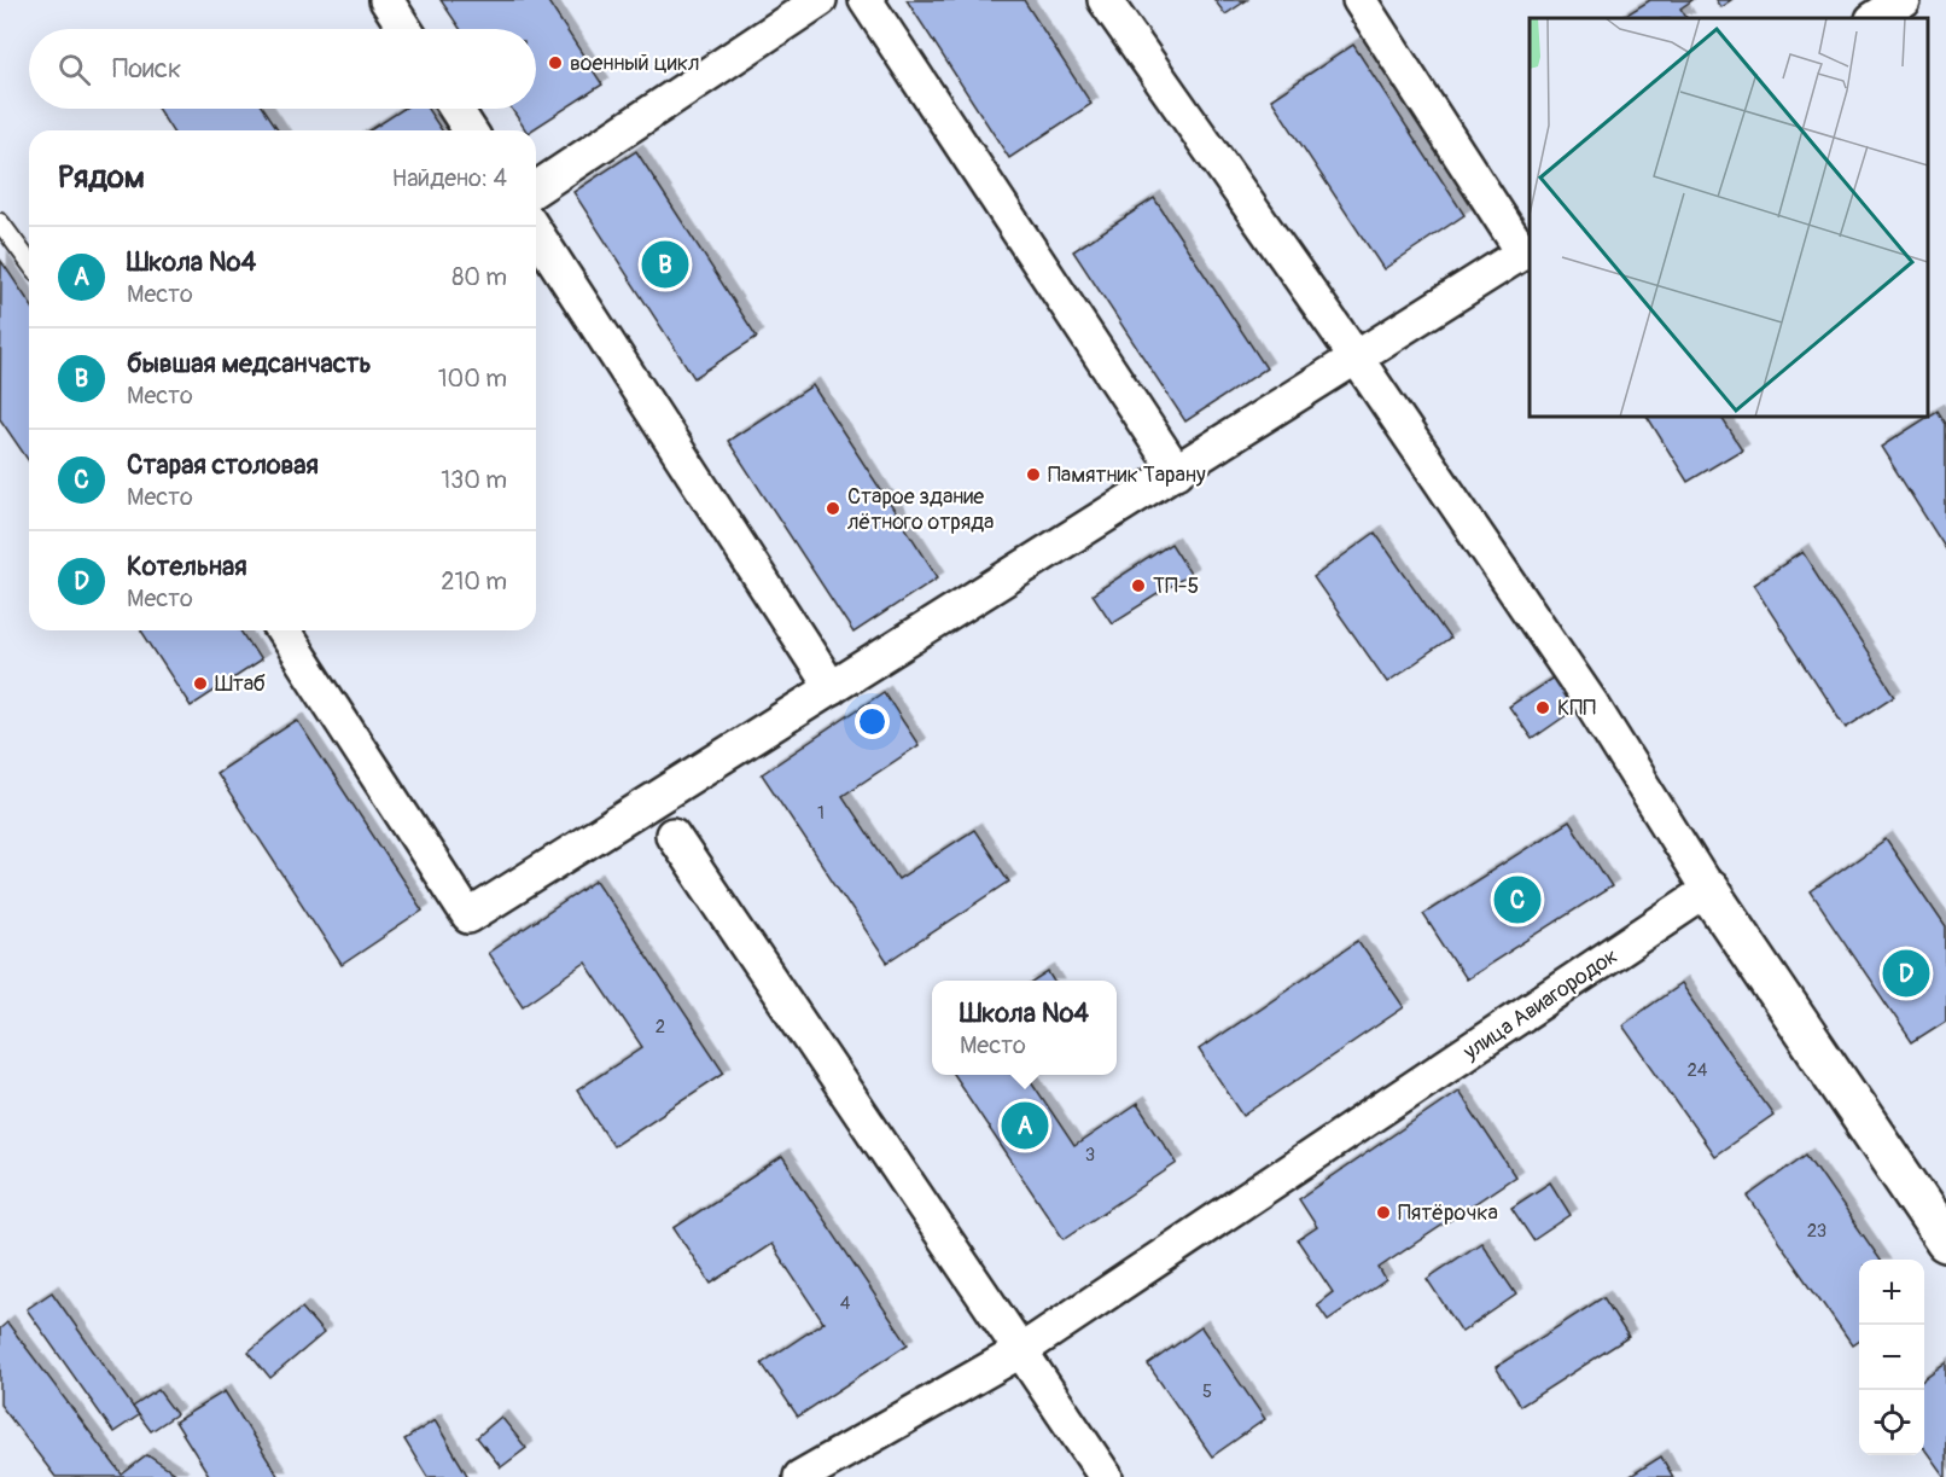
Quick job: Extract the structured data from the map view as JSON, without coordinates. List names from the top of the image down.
{
  "streets": {
    "street": ["улица Авиагородок"]
  },
  "places": [
    "военный цикл",
    "Памятник Тарану",
    "Старое здание лётного отряда",
    "ТП-5",
    "Штаб",
    "КПП",
    "Пятёрочка"
  ],
  "house_numbers": [
    "1",
    "2",
    "24",
    "3",
    "23",
    "4",
    "5"
  ],
  "page": {
    "search": "Поиск",
    "heading": ["Рядом", "Найдено: 4"],
    "list": [
      {
        "mark": "A",
        "name": "Школа №4",
        "note": "Место",
        "value": "80 m"
      },
      {
        "mark": "B",
        "name": "бывшая медсанчасть",
        "note": "Место",
        "value": "100 m"
      },
      {
        "mark": "C",
        "name": "Старая столовая",
        "note": "Место",
        "value": "130 m"
      },
      {
        "mark": "D",
        "name": "Котельная",
        "note": "Место",
        "value": "210 m"
      }
    ],
    "pins": [
      "B",
      "C",
      "D",
      "A"
    ],
    "popup": ["Школа №4", "Место"],
    "map_buttons": ["+", "−"]
  }
}
